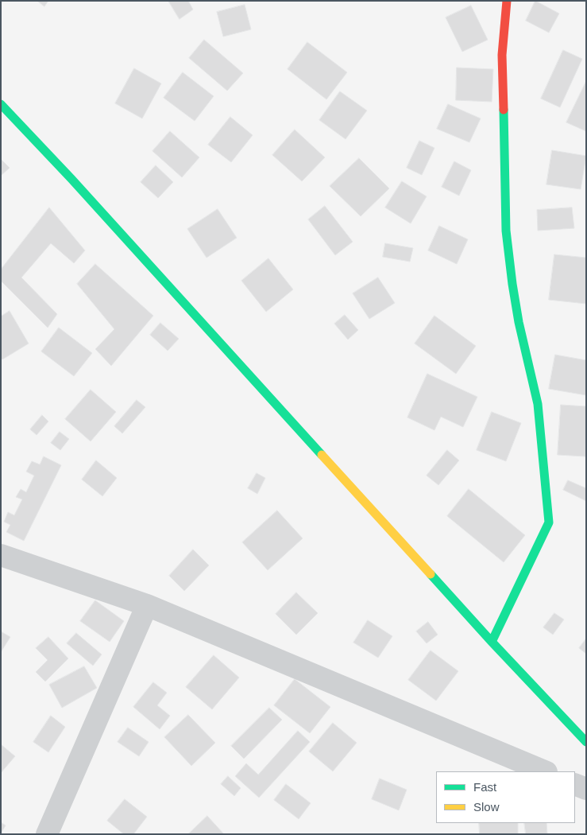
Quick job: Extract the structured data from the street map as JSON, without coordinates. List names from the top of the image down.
{
  "legend": ["Fast", "Slow"]
}
